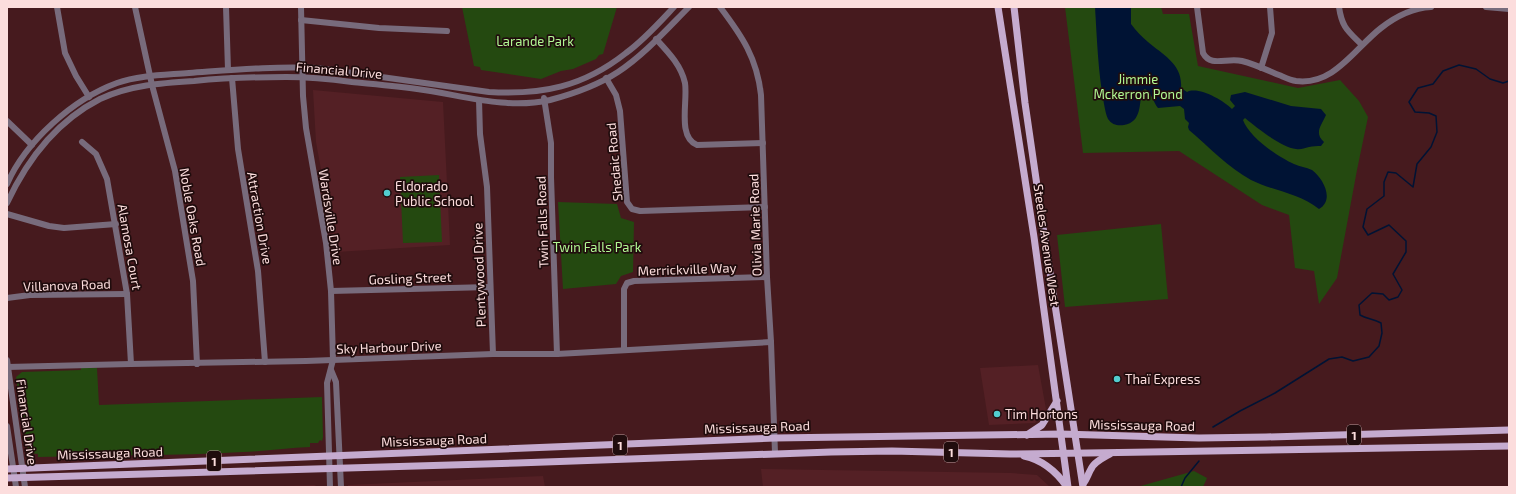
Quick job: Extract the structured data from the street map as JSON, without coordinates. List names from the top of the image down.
{
  "streets": {
    "main road": ["Steeles Avenue West", "Mississauga Road", "1"],
    "street": [
      "Financial Drive",
      "Shedaic Road",
      "Noble Oaks Road",
      "Wardsville Drive",
      "Attraction Drive",
      "Twin Falls Road",
      "Olivia Marie Road",
      "Alamosa Court",
      "Merrickville Way",
      "Plentywood Drive",
      "Gosling Street",
      "Villanova Road",
      "Sky Harbour Drive"
    ]
  },
  "crossings": [
    ["Financial Drive", "Shedaic Road"],
    ["Financial Drive", "Noble Oaks Road"],
    ["Financial Drive", "Wardsville Drive"],
    ["Financial Drive", "Attraction Drive"],
    ["Financial Drive", "Twin Falls Road"],
    ["Financial Drive", "Plentywood Drive"],
    ["Financial Drive", "Sky Harbour Drive"],
    ["Financial Drive", "Mississauga Road"],
    ["Shedaic Road", "Olivia Marie Road"],
    ["Noble Oaks Road", "Sky Harbour Drive"],
    ["Wardsville Drive", "Gosling Street"],
    ["Wardsville Drive", "Sky Harbour Drive"],
    ["Wardsville Drive", "Mississauga Road"],
    ["Attraction Drive", "Sky Harbour Drive"],
    ["Twin Falls Road", "Sky Harbour Drive"],
    ["Olivia Marie Road", "Merrickville Way"],
    ["Olivia Marie Road", "Sky Harbour Drive"],
    ["Olivia Marie Road", "Mississauga Road"],
    ["Steeles Avenue West", "Mississauga Road"],
    ["Alamosa Court", "Villanova Road"],
    ["Alamosa Court", "Sky Harbour Drive"],
    ["Merrickville Way", "Sky Harbour Drive"],
    ["Plentywood Drive", "Gosling Street"],
    ["Plentywood Drive", "Sky Harbour Drive"]
  ],
  "parks": ["Larande Park", "Jimmie Mckerron Pond", "Twin Falls Park"],
  "places": ["Eldorado Public School", "Thaï Express", "Tim Hortons"]
}
